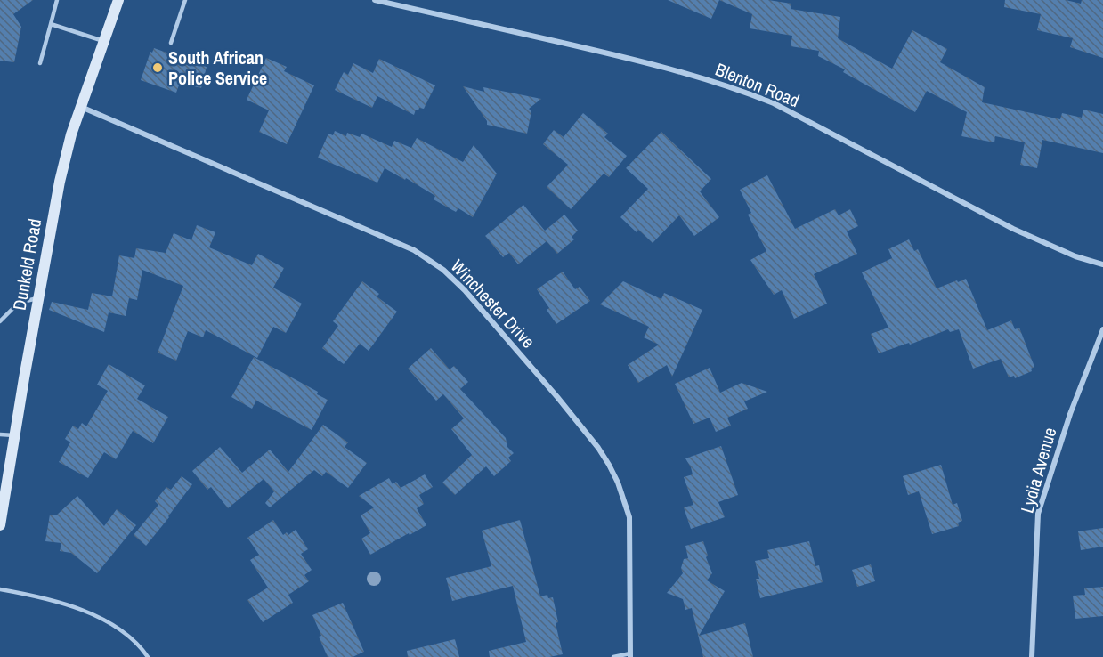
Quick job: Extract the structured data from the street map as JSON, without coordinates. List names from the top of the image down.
{
  "streets": {
    "main road": ["Dunkeld Road"],
    "street": ["Blenton Road", "Winchester Drive", "Lydia Avenue"]
  },
  "crossings": [
    ["Dunkeld Road", "Winchester Drive"]
  ],
  "places": ["South African Police Service"]
}
